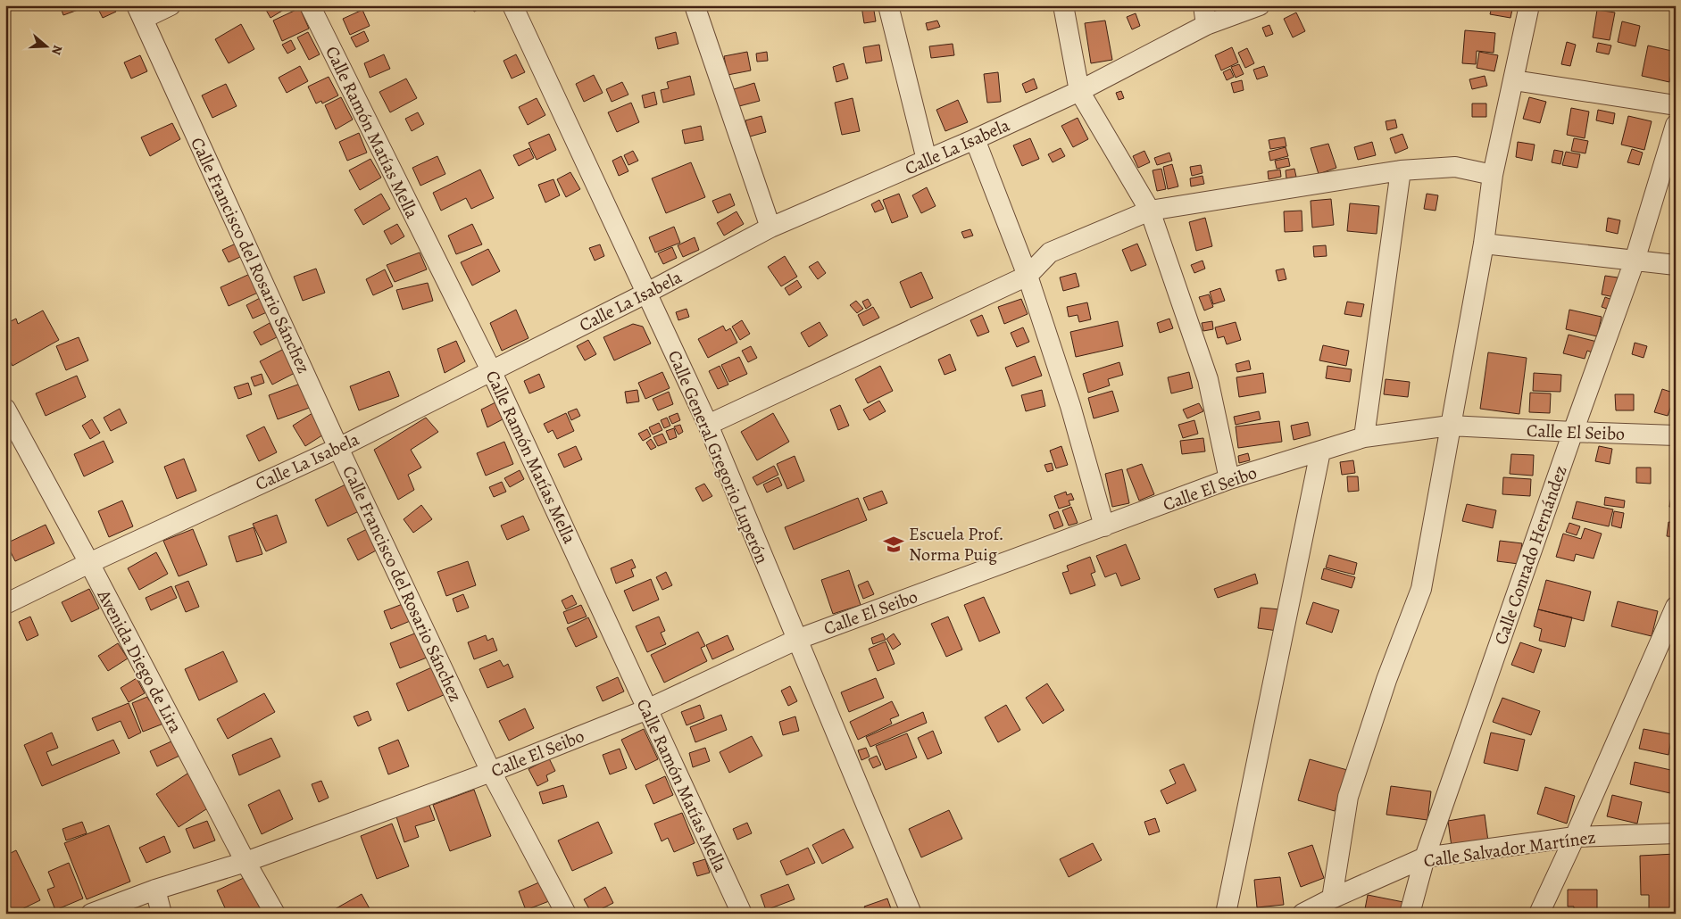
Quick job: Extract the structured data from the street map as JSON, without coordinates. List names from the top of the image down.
{
  "streets": {
    "street": [
      "Calle Ramón Matías Mella",
      "Calle La Isabela",
      "Calle Francisco del Rosario Sánchez",
      "Calle El Seibo",
      "Calle General Gregorio Luperón",
      "Calle Conrado Hernández",
      "Avenida Diego de Lira",
      "Calle Salvador Martínez"
    ]
  },
  "crossings": [
    ["Calle Ramón Matías Mella", "Calle La Isabela"],
    ["Calle Ramón Matías Mella", "Calle El Seibo"],
    ["Calle La Isabela", "Calle Francisco del Rosario Sánchez"],
    ["Calle La Isabela", "Calle General Gregorio Luperón"],
    ["Calle La Isabela", "Avenida Diego de Lira"],
    ["Calle Francisco del Rosario Sánchez", "Calle El Seibo"],
    ["Calle El Seibo", "Calle General Gregorio Luperón"],
    ["Calle El Seibo", "Calle Conrado Hernández"],
    ["Calle El Seibo", "Avenida Diego de Lira"],
    ["Calle Conrado Hernández", "Calle Salvador Martínez"]
  ],
  "places": {
    "school or university": ["Escuela Prof. Norma Puig"]
  },
  "north": "right"
}
